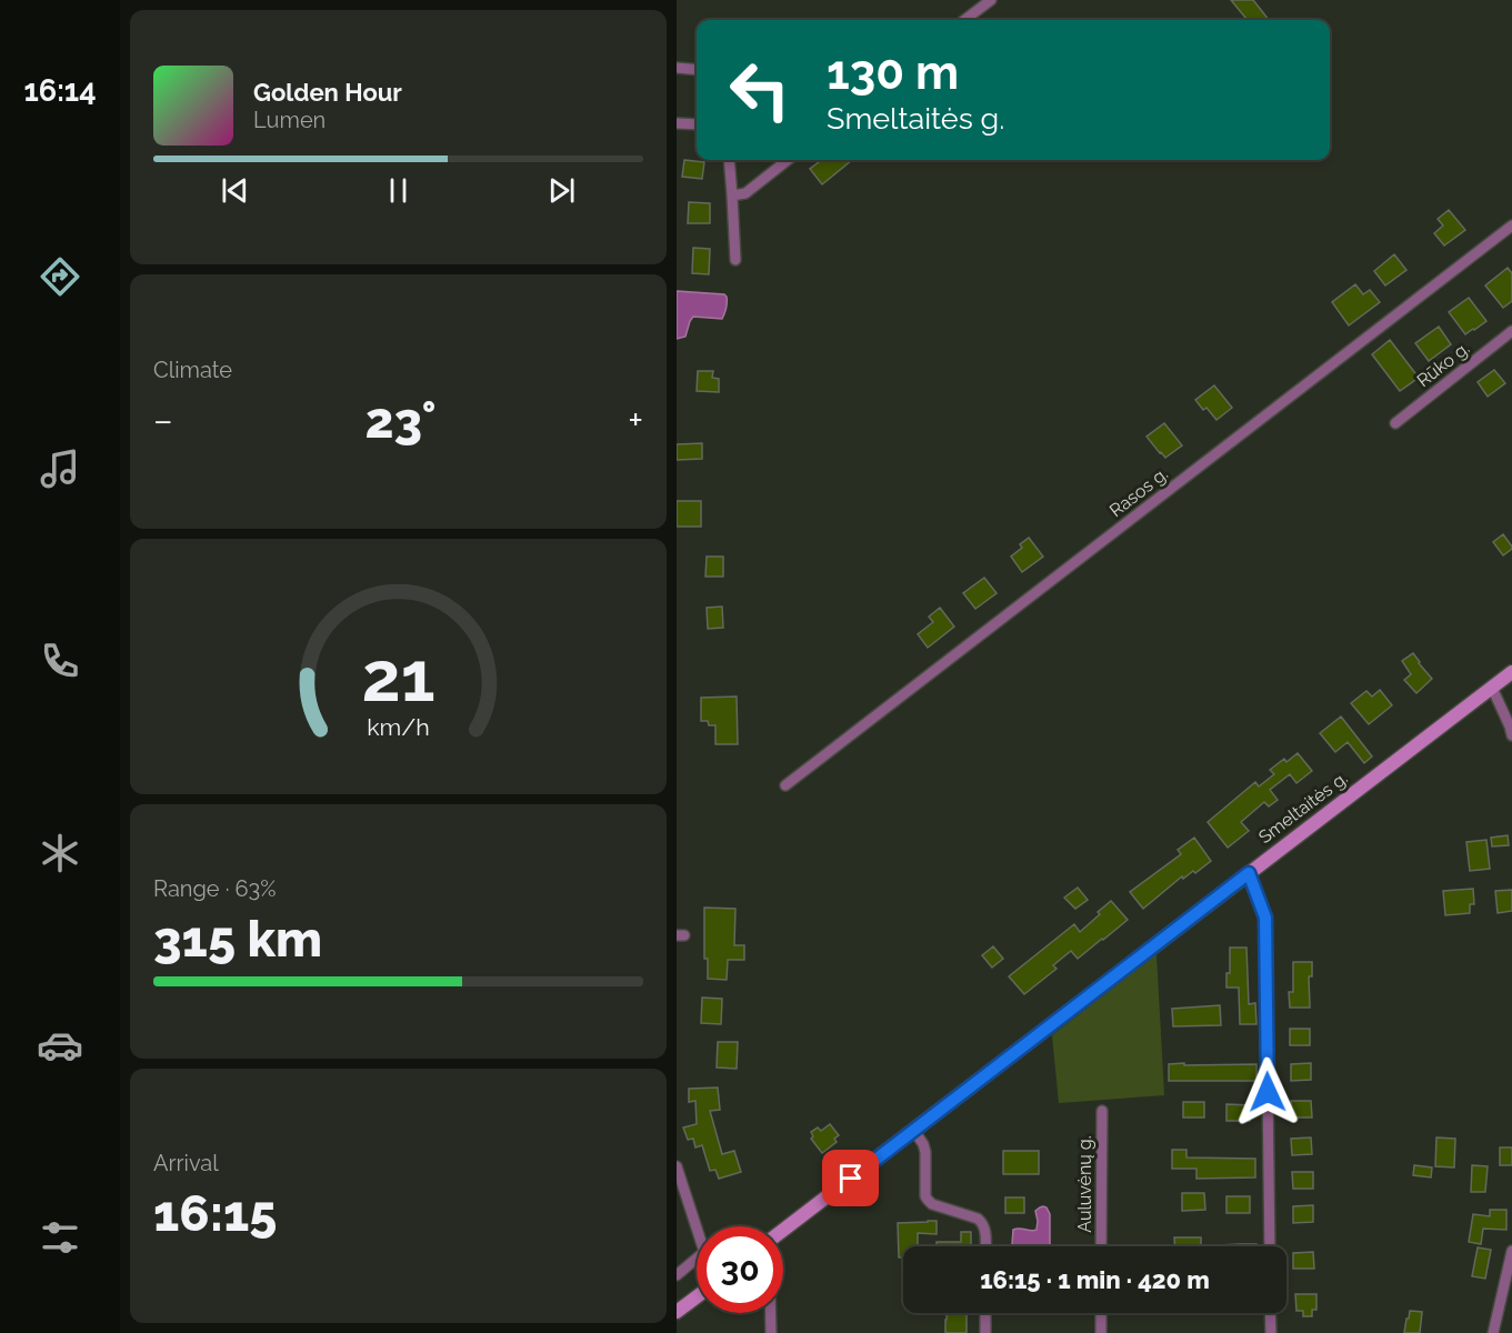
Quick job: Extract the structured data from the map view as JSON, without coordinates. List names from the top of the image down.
{
  "streets": {
    "main road": ["Smeltaitės g."],
    "street": ["Rūko g.", "Rasos g.", "Auluvėnų g."]
  },
  "page": {
    "tabs": "16:14",
    "turn": ["130 m", "Smeltaitės g."],
    "song": ["Golden Hour", "Lumen"],
    "tile": [
      "Climate",
      ["Range · 63%", "315 km"],
      ["Arrival", "16:15"]
    ],
    "heat": ["−", "23°", "+"],
    "limit": "30",
    "trip": "16:15 · 1 min · 420 m",
    "gauge": ["21", "km/h"]
  }
}
